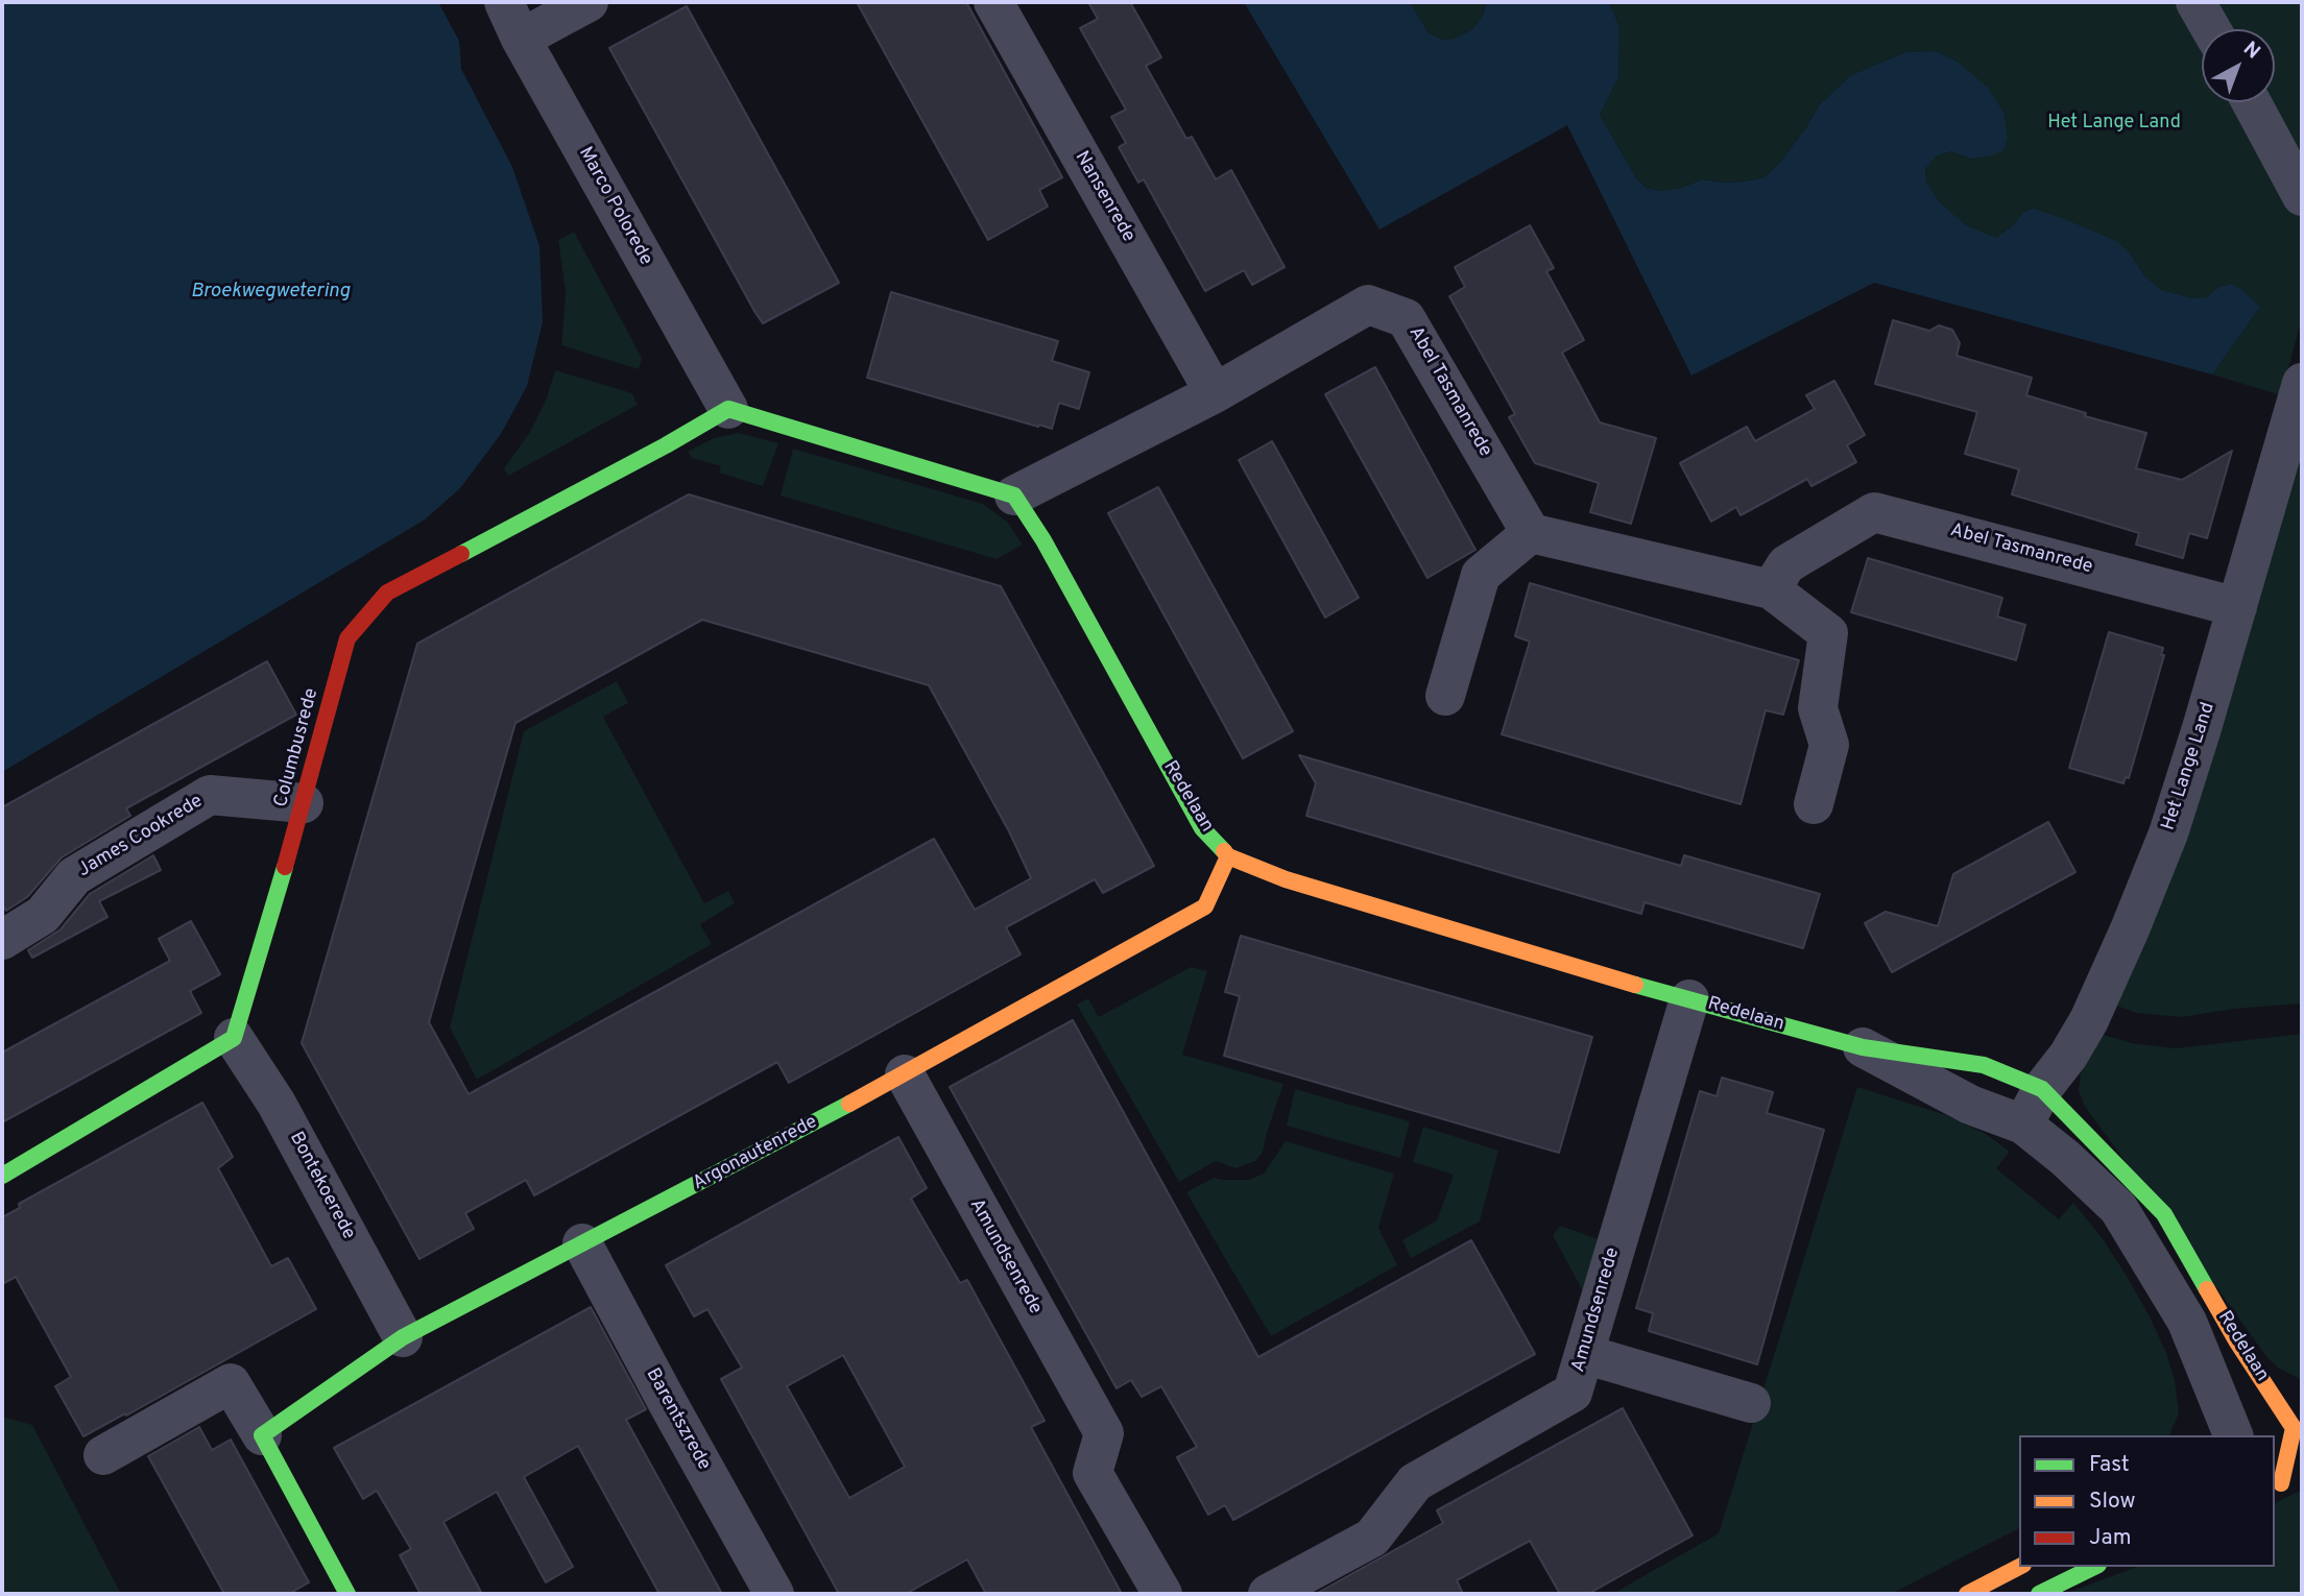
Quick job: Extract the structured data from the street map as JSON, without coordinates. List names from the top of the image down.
{
  "streets": {
    "street": [
      "Nansenrede",
      "Marco Polorede",
      "Abel Tasmanrede",
      "Columbusrede",
      "Het Lange Land",
      "Redelaan",
      "James Cookrede",
      "Argonautenrede",
      "Bontekoerede",
      "Amundsenrede",
      "Barentszrede"
    ]
  },
  "crossings": [
    ["Nansenrede", "Abel Tasmanrede"],
    ["Marco Polorede", "Columbusrede"],
    ["Abel Tasmanrede", "Het Lange Land"],
    ["Abel Tasmanrede", "Redelaan"],
    ["Columbusrede", "James Cookrede"],
    ["Columbusrede", "Bontekoerede"],
    ["Het Lange Land", "Redelaan"],
    ["Redelaan", "Argonautenrede"],
    ["Redelaan", "Amundsenrede"],
    ["Argonautenrede", "Bontekoerede"],
    ["Argonautenrede", "Amundsenrede"],
    ["Argonautenrede", "Barentszrede"]
  ],
  "water": ["Broekwegwetering"],
  "parks": ["Het Lange Land"],
  "legend": ["Fast", "Slow", "Jam"],
  "north": "top right"
}
